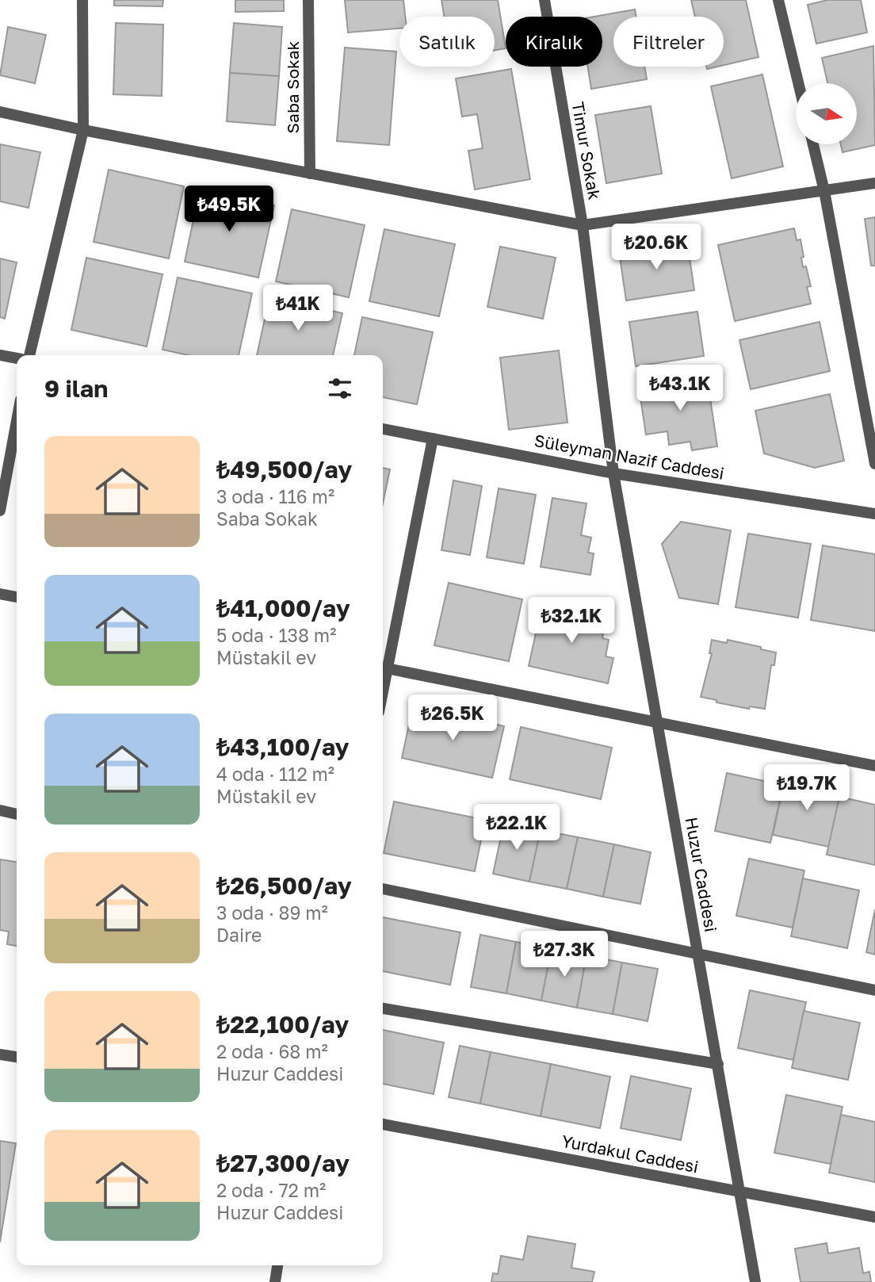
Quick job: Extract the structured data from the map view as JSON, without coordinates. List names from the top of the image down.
{
  "streets": {
    "street": [
      "Saba Sokak",
      "Timur Sokak",
      "Süleyman Nazif Caddesi",
      "Huzur Caddesi",
      "Yurdakul Caddesi"
    ]
  },
  "crossings": [
    ["Timur Sokak", "Süleyman Nazif Caddesi"],
    ["Timur Sokak", "Huzur Caddesi"],
    ["Süleyman Nazif Caddesi", "Huzur Caddesi"],
    ["Huzur Caddesi", "Yurdakul Caddesi"]
  ],
  "north": "right",
  "page": {
    "chip": ["Satılık", "Kiralık", "Filtreler"],
    "price": [
      "₺49.5K",
      "₺20.6K",
      "₺41K",
      "₺43.1K",
      "₺32.1K",
      "₺26.5K",
      "₺19.7K",
      "₺22.1K",
      "₺27.3K"
    ],
    "heading": "9 ilan",
    "list": [
      {
        "name": "₺49,500/ay",
        "note": "3 oda · 116 m² · Saba Sokak"
      },
      {
        "name": "₺41,000/ay",
        "note": "5 oda · 138 m² · Müstakil ev"
      },
      {
        "name": "₺43,100/ay",
        "note": "4 oda · 112 m² · Müstakil ev"
      },
      {
        "name": "₺26,500/ay",
        "note": "3 oda · 89 m² · Daire"
      },
      {
        "name": "₺22,100/ay",
        "note": "2 oda · 68 m² · Huzur Caddesi"
      },
      {
        "name": "₺27,300/ay",
        "note": "2 oda · 72 m² · Huzur Caddesi"
      }
    ]
  }
}
